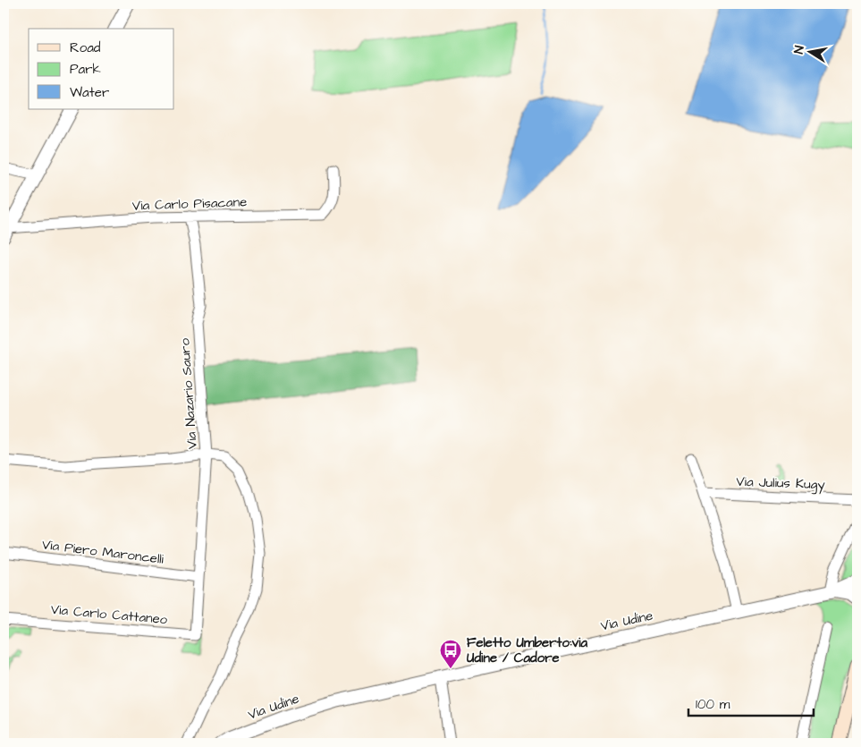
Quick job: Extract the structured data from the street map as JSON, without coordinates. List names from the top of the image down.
{
  "streets": {
    "street": [
      "Via Carlo Pisacane",
      "Via Nazario Sauro",
      "Via Julius Kugy",
      "Via Piero Maroncelli",
      "Via Carlo Cattaneo",
      "Via Udine"
    ]
  },
  "crossings": [
    ["Via Carlo Pisacane", "Via Nazario Sauro"],
    ["Via Piero Maroncelli", "Via Carlo Cattaneo"]
  ],
  "places": {
    "bus stop": ["Feletto Umberto:via Udine / Cadore"]
  },
  "legend": ["Road", "Park", "Water"],
  "scale_bar": "100 m",
  "north": "left"
}
